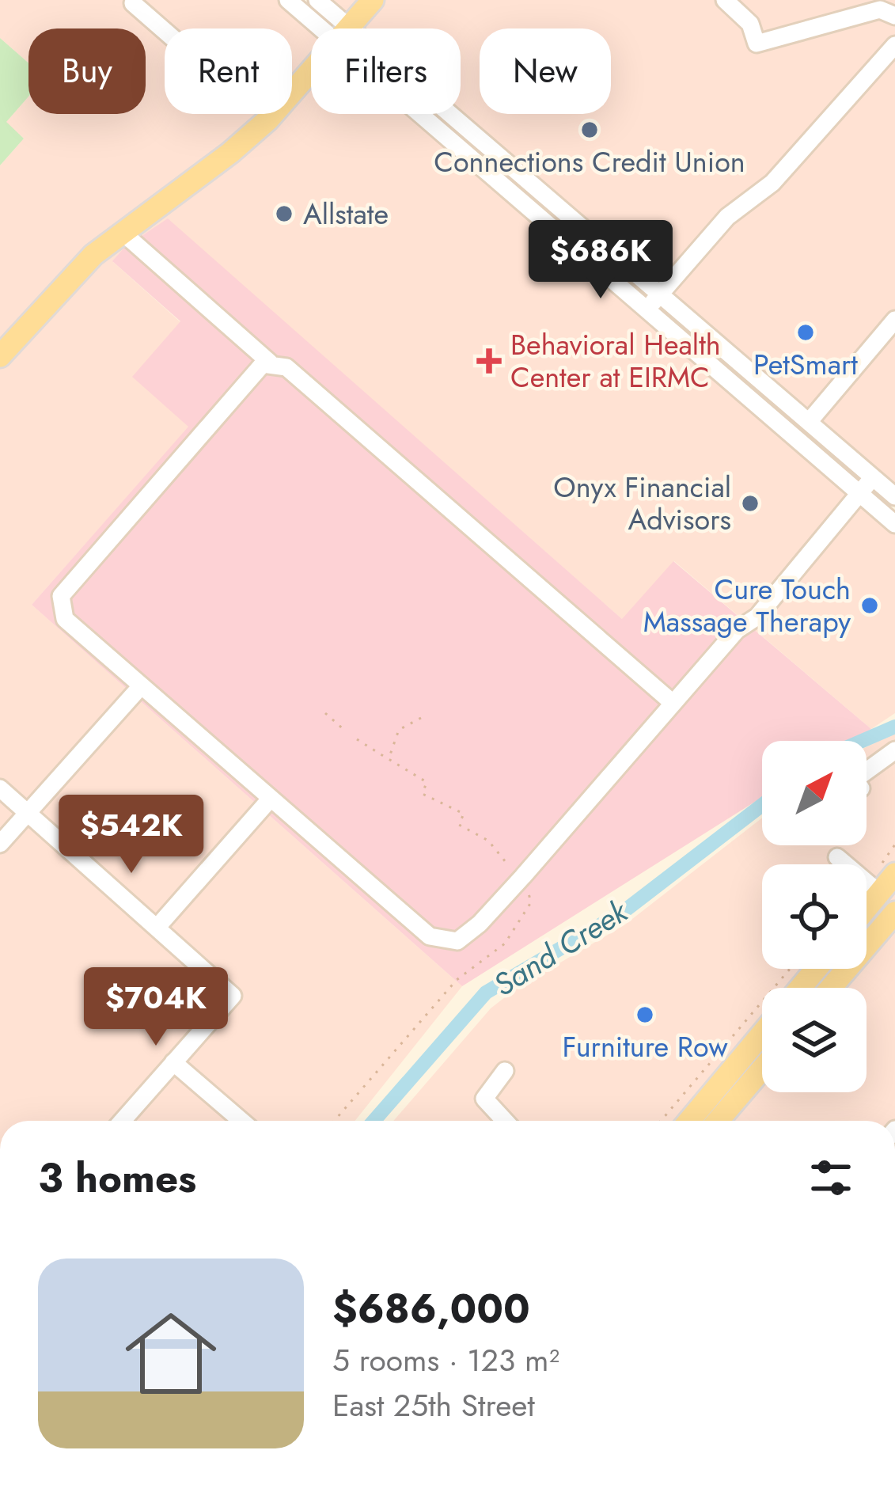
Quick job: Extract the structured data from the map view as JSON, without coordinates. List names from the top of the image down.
{
  "water": ["Sand Creek"],
  "places": {
    "other": [
      "Connections Credit Union",
      "Allstate",
      "PetSmart",
      "Onyx Financial Advisors",
      "Cure Touch Massage Therapy",
      "Furniture Row"
    ],
    "health": ["Behavioral Health Center at EIRMC"]
  },
  "north": "top right",
  "page": {
    "chip": [
      "Buy",
      "Rent",
      "Filters",
      "New"
    ],
    "price": ["$686K", "$542K", "$704K"],
    "heading": "3 homes",
    "list": [
      {
        "name": "$686,000",
        "note": "5 rooms · 123 m² · East 25th Street"
      }
    ]
  }
}
